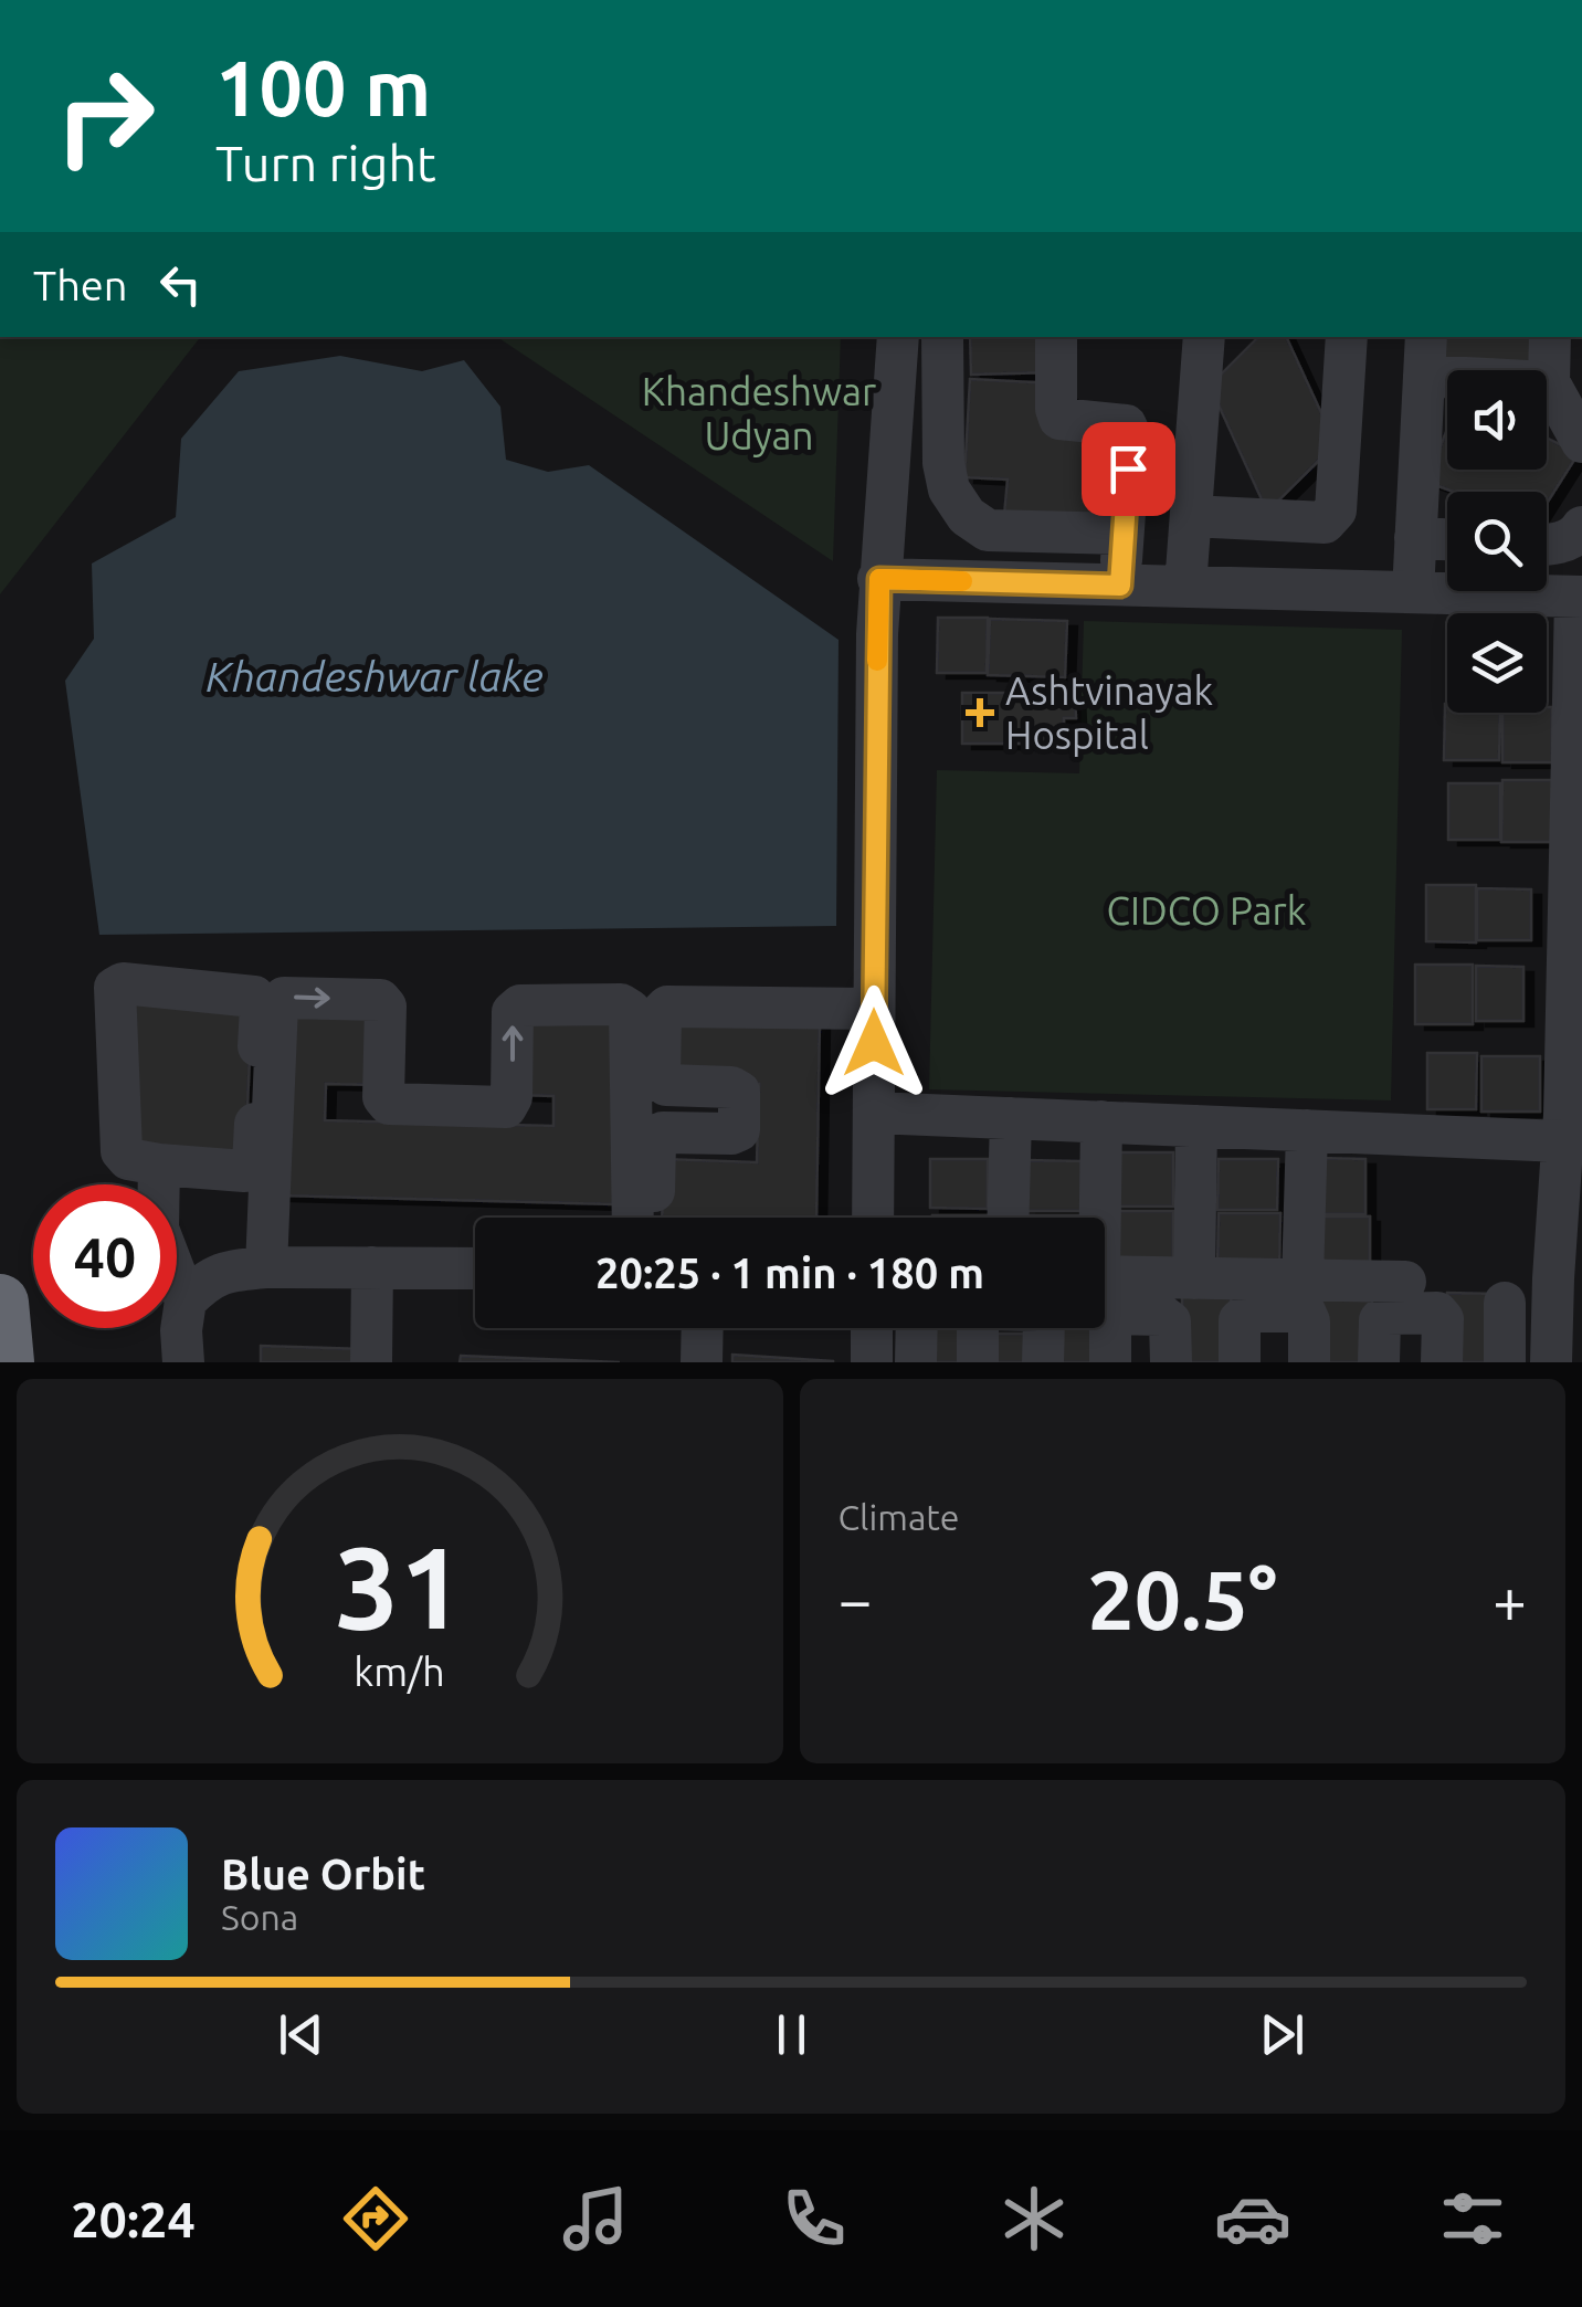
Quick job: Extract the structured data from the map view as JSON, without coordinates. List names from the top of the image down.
{
  "water": ["Khandeshwar lake"],
  "parks": ["Khandeshwar Udyan", "CIDCO Park"],
  "places": {
    "health": ["Ashtvinayak Hospital"]
  },
  "page": {
    "turn": ["100 m", "Turn right"],
    "then": "Then",
    "limit": "40",
    "trip": "20:25 · 1 min · 180 m",
    "tile": "Climate",
    "heat": ["−", "20.5°", "+"],
    "song": ["Blue Orbit", "Sona"],
    "tabs": "20:24",
    "gauge": ["31", "km/h"]
  }
}
